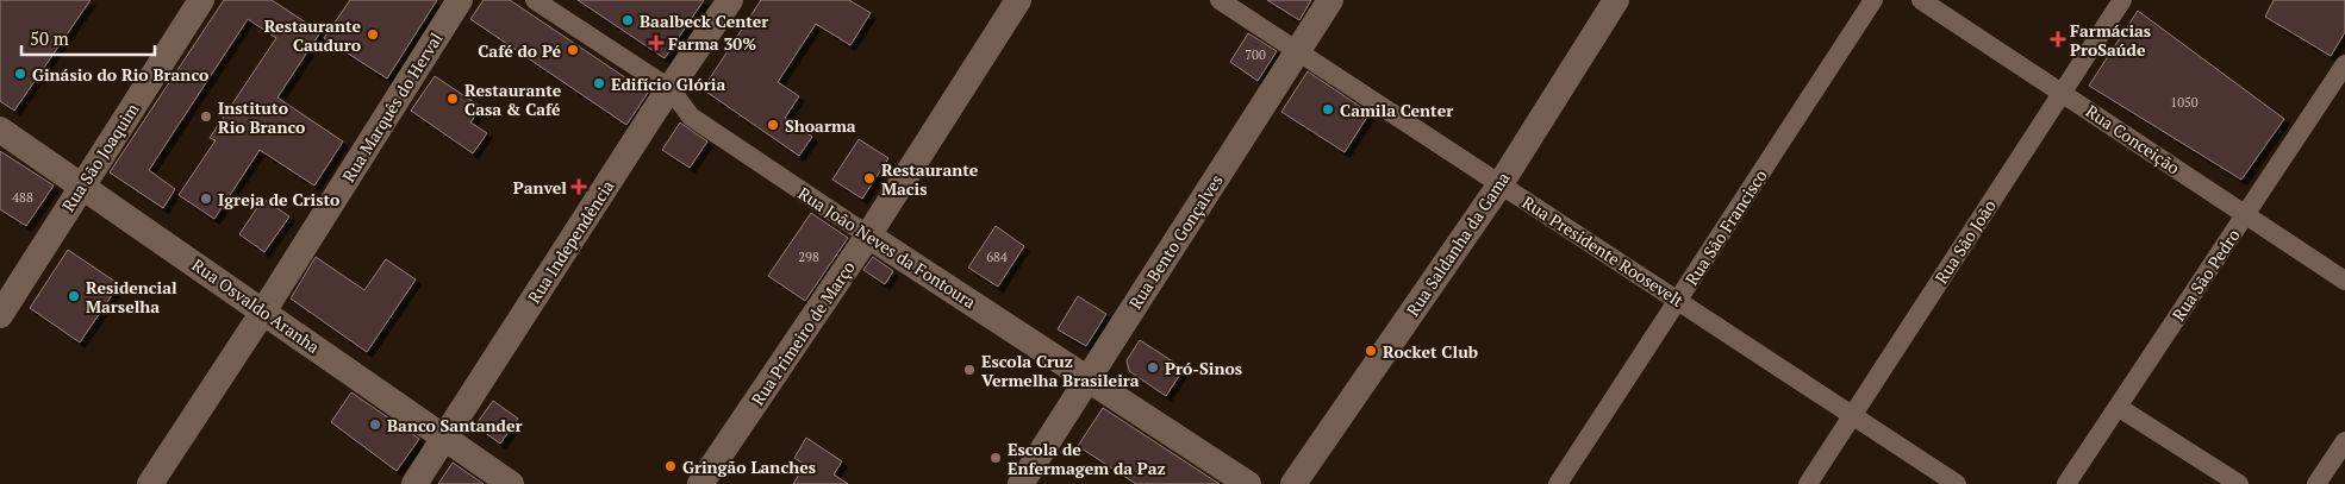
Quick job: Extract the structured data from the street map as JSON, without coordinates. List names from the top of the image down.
{
  "streets": {
    "street": [
      "Rua Marquês do Herval",
      "Rua Conceição",
      "Rua São Joaquim",
      "Rua São Francisco",
      "Rua Independência",
      "Rua Bento Gonçalves",
      "Rua São João",
      "Rua Saldanha da Gama",
      "Rua João Neves da Fontoura",
      "Rua Presidente Roosevelt",
      "Rua São Pedro",
      "Rua Osvaldo Aranha",
      "Rua Primeiro de Março"
    ]
  },
  "crossings": [
    ["Rua Marquês do Herval", "Rua Osvaldo Aranha"],
    ["Rua Conceição", "Rua São João"],
    ["Rua Conceição", "Rua São Pedro"],
    ["Rua São Joaquim", "Rua Osvaldo Aranha"],
    ["Rua São Francisco", "Rua Presidente Roosevelt"],
    ["Rua Independência", "Rua João Neves da Fontoura"],
    ["Rua Independência", "Rua Osvaldo Aranha"],
    ["Rua Bento Gonçalves", "Rua João Neves da Fontoura"],
    ["Rua Bento Gonçalves", "Rua Presidente Roosevelt"],
    ["Rua São João", "Rua Presidente Roosevelt"],
    ["Rua Saldanha da Gama", "Rua Presidente Roosevelt"],
    ["Rua João Neves da Fontoura", "Rua Primeiro de Março"]
  ],
  "places": {
    "other": [
      "Baalbeck Center",
      "Restaurante Cauduro",
      "Café do Pé",
      "Ginásio do Rio Branco",
      "Edifício Glória",
      "Restaurante Casa & Café",
      "Camila Center",
      "Instituto Rio Branco",
      "Shoarma",
      "Restaurante Macis",
      "Igreja de Cristo",
      "Residencial Marselha",
      "Rocket Club",
      "Pró-Sinos",
      "Escola Cruz Vermelha Brasileira",
      "Banco Santander",
      "Escola de Enfermagem da Paz",
      "Gringão Lanches"
    ],
    "health": ["Farmácias ProSaúde", "Farma 30%", "Panvel"]
  },
  "house_numbers": [
    "700",
    "1050",
    "488",
    "298",
    "684"
  ],
  "scale_bar": "50 m"
}
